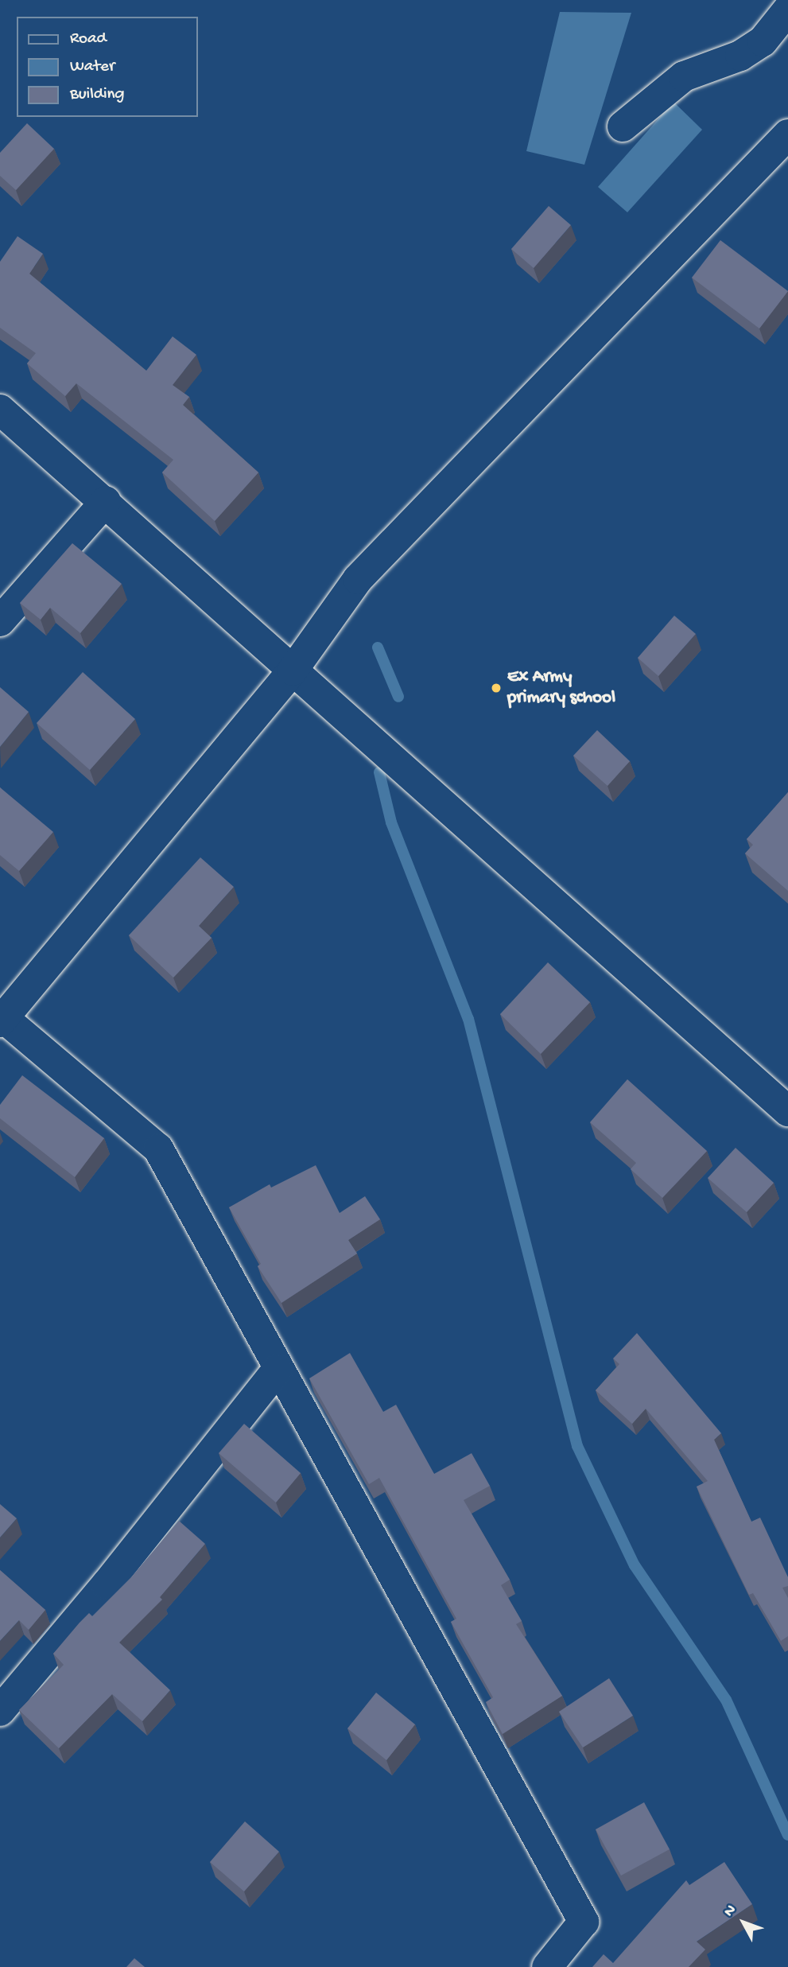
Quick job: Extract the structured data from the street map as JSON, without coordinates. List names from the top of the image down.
{
  "places": ["Ex Army primary school"],
  "legend": ["Road", "Water", "Building"],
  "north": "top left"
}
